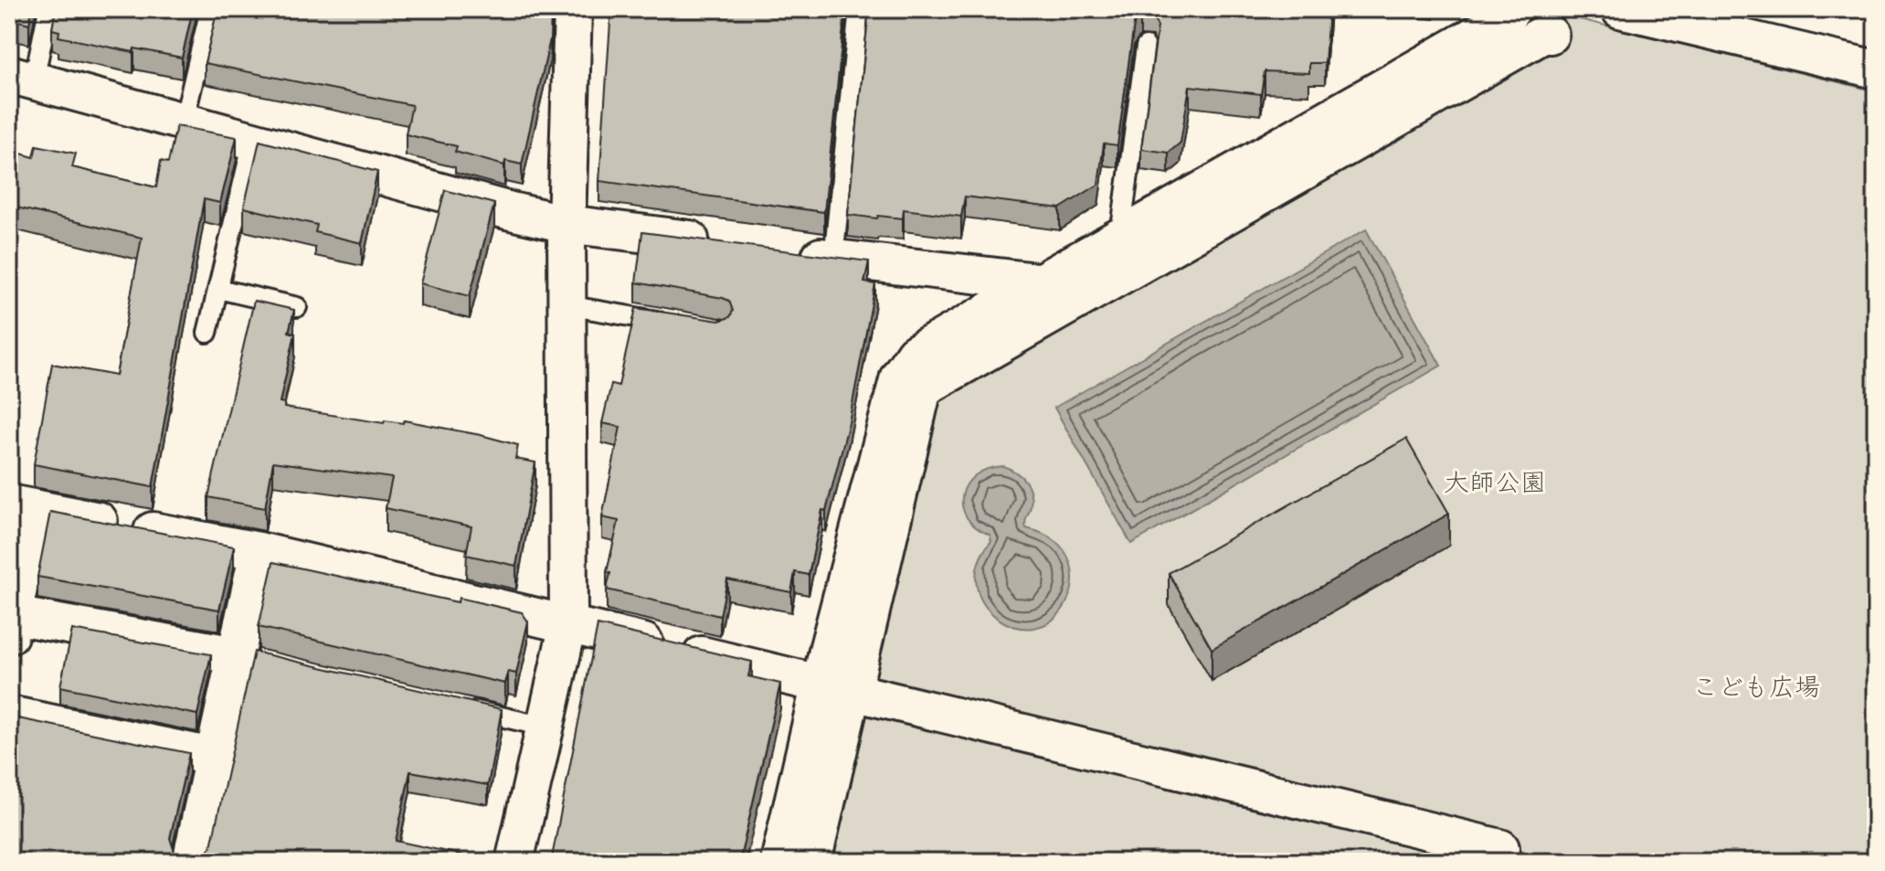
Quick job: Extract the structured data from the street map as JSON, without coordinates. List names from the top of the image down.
{
  "parks": ["大師公園", "こども広場"]
}
